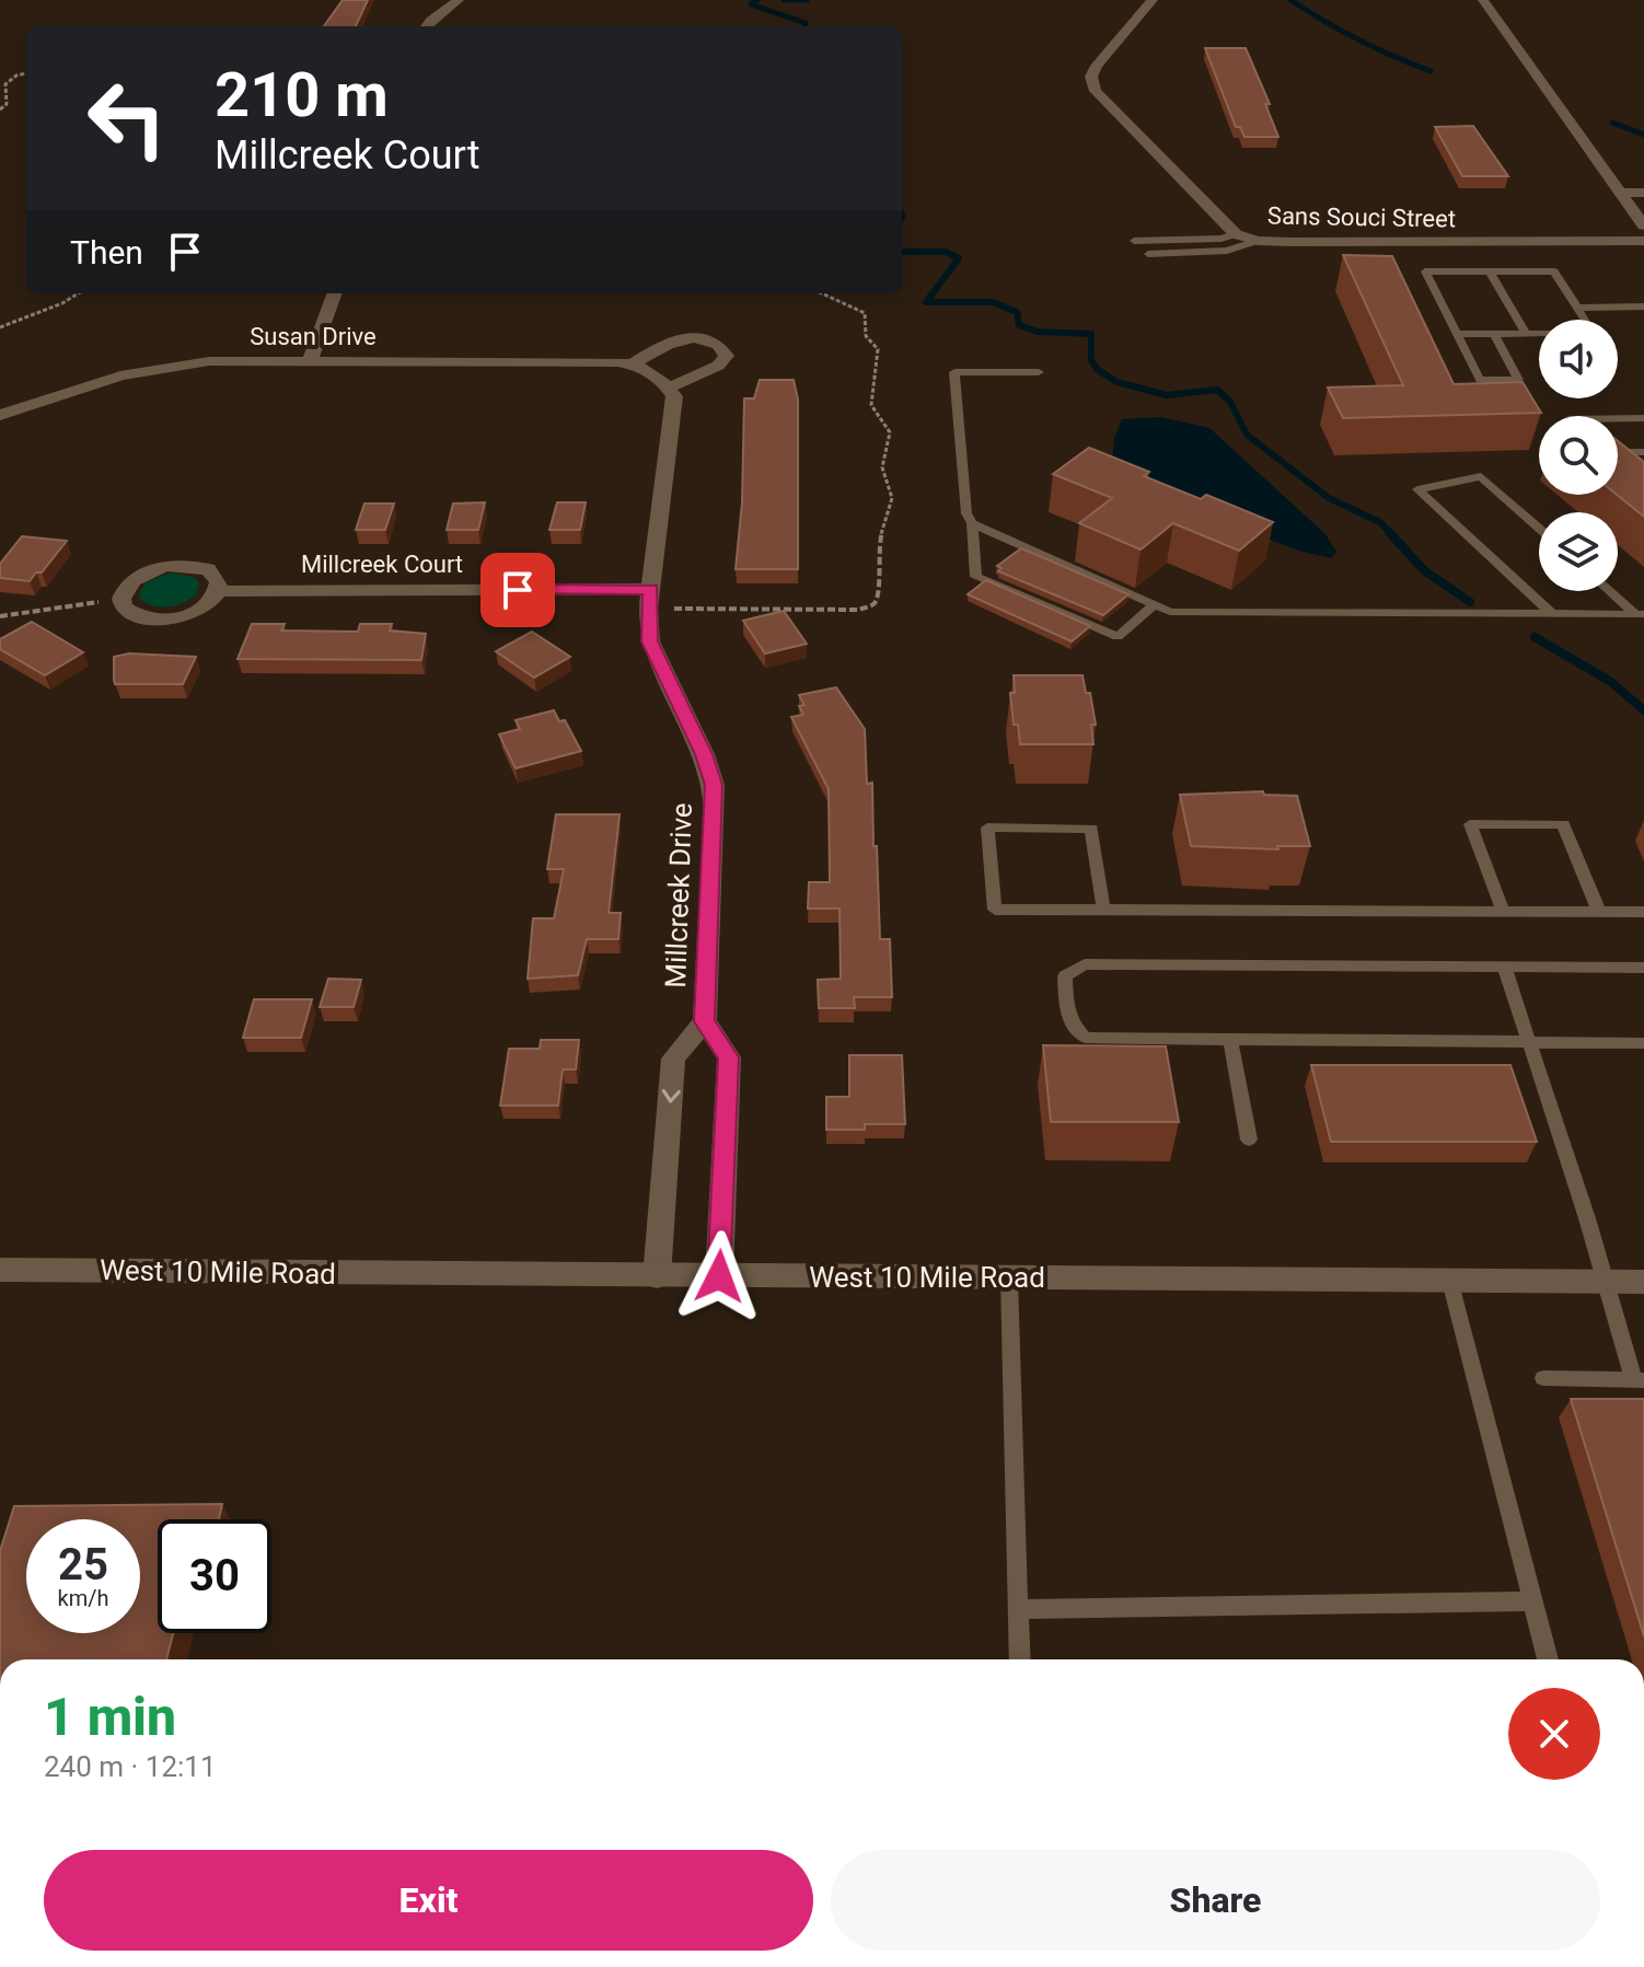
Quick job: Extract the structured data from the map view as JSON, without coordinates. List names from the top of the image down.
{
  "streets": {
    "street": [
      "Sans Souci Street",
      "Susan Drive",
      "Millcreek Court",
      "Millcreek Drive",
      "West 10 Mile Road"
    ]
  },
  "crossings": [
    ["Susan Drive", "Millcreek Drive"],
    ["Millcreek Court", "Millcreek Drive"],
    ["Millcreek Drive", "West 10 Mile Road"]
  ],
  "page": {
    "turn": ["210 m", "Millcreek Court"],
    "then": "Then",
    "speed": "25 km/h",
    "limit": "30",
    "heading": ["1 min", "240 m · 12:11"],
    "buttons": ["Exit", "Share"]
  }
}
